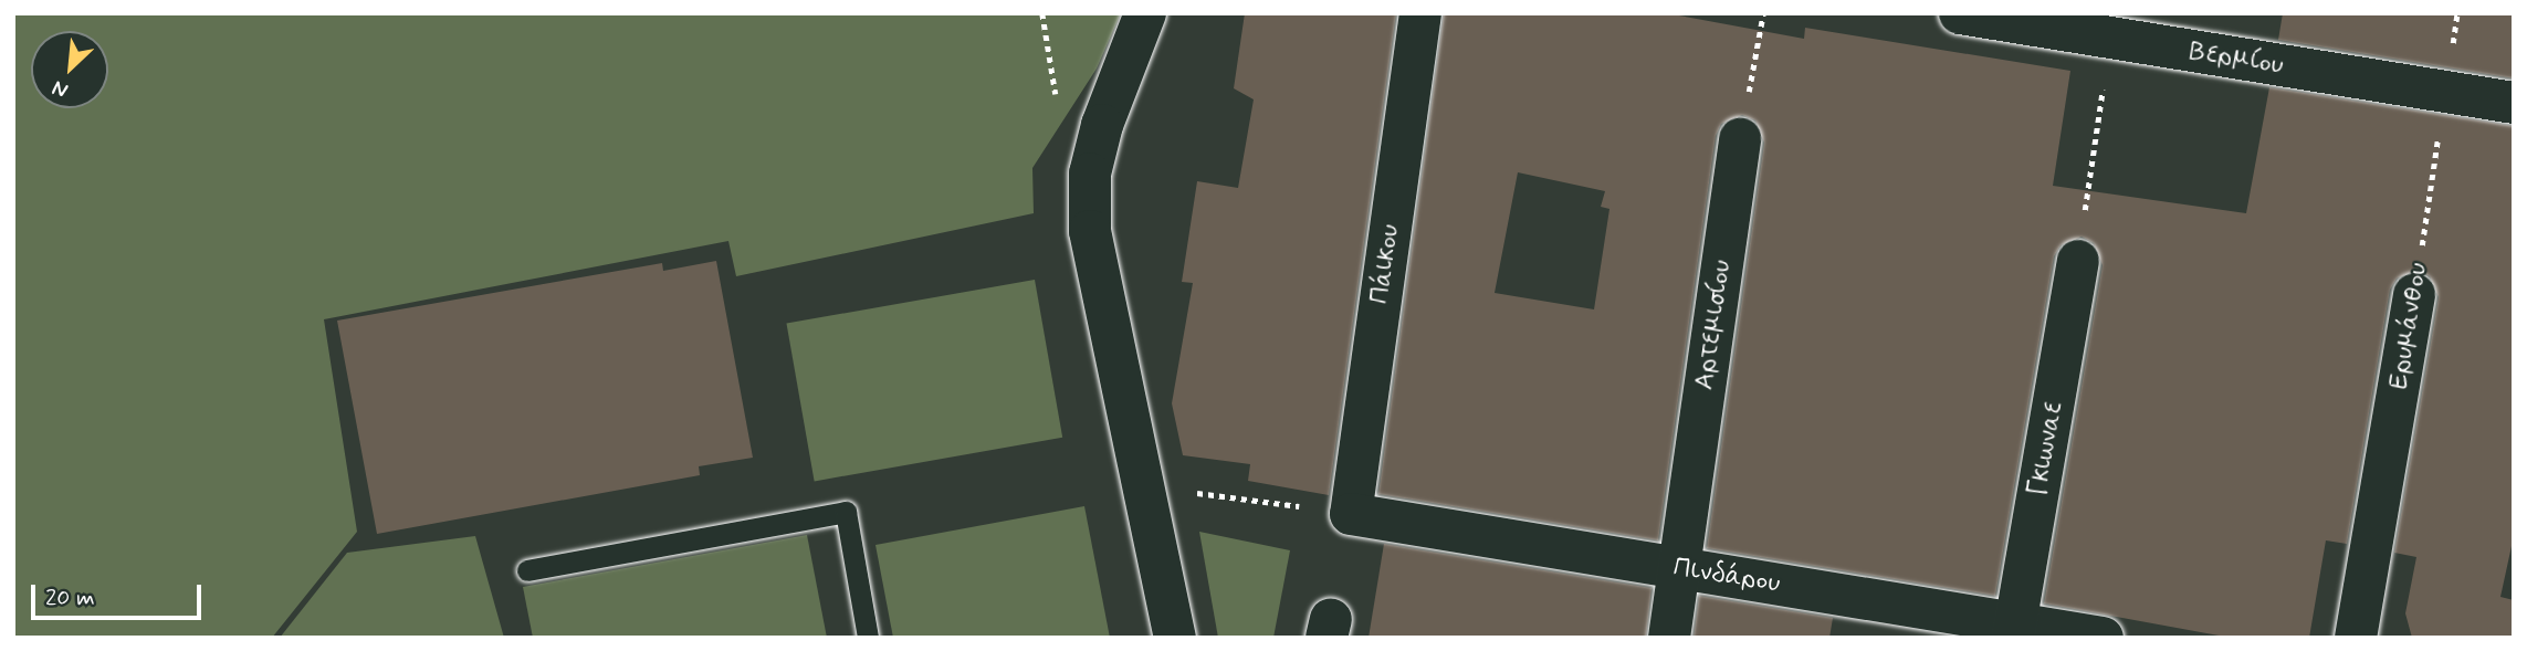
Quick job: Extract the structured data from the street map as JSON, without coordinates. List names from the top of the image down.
{
  "streets": {
    "street": [
      "Βερμίου",
      "Πάικου",
      "Αρτεμισίου",
      "Ερυμάνθου",
      "Γκιωναε",
      "Πινδάρου"
    ]
  },
  "crossings": [
    ["Βερμίου", "Ερυμάνθου"],
    ["Πάικου", "Πινδάρου"],
    ["Αρτεμισίου", "Πινδάρου"],
    ["Γκιωναε", "Πινδάρου"]
  ],
  "scale_bar": "20 m",
  "north": "bottom left"
}
